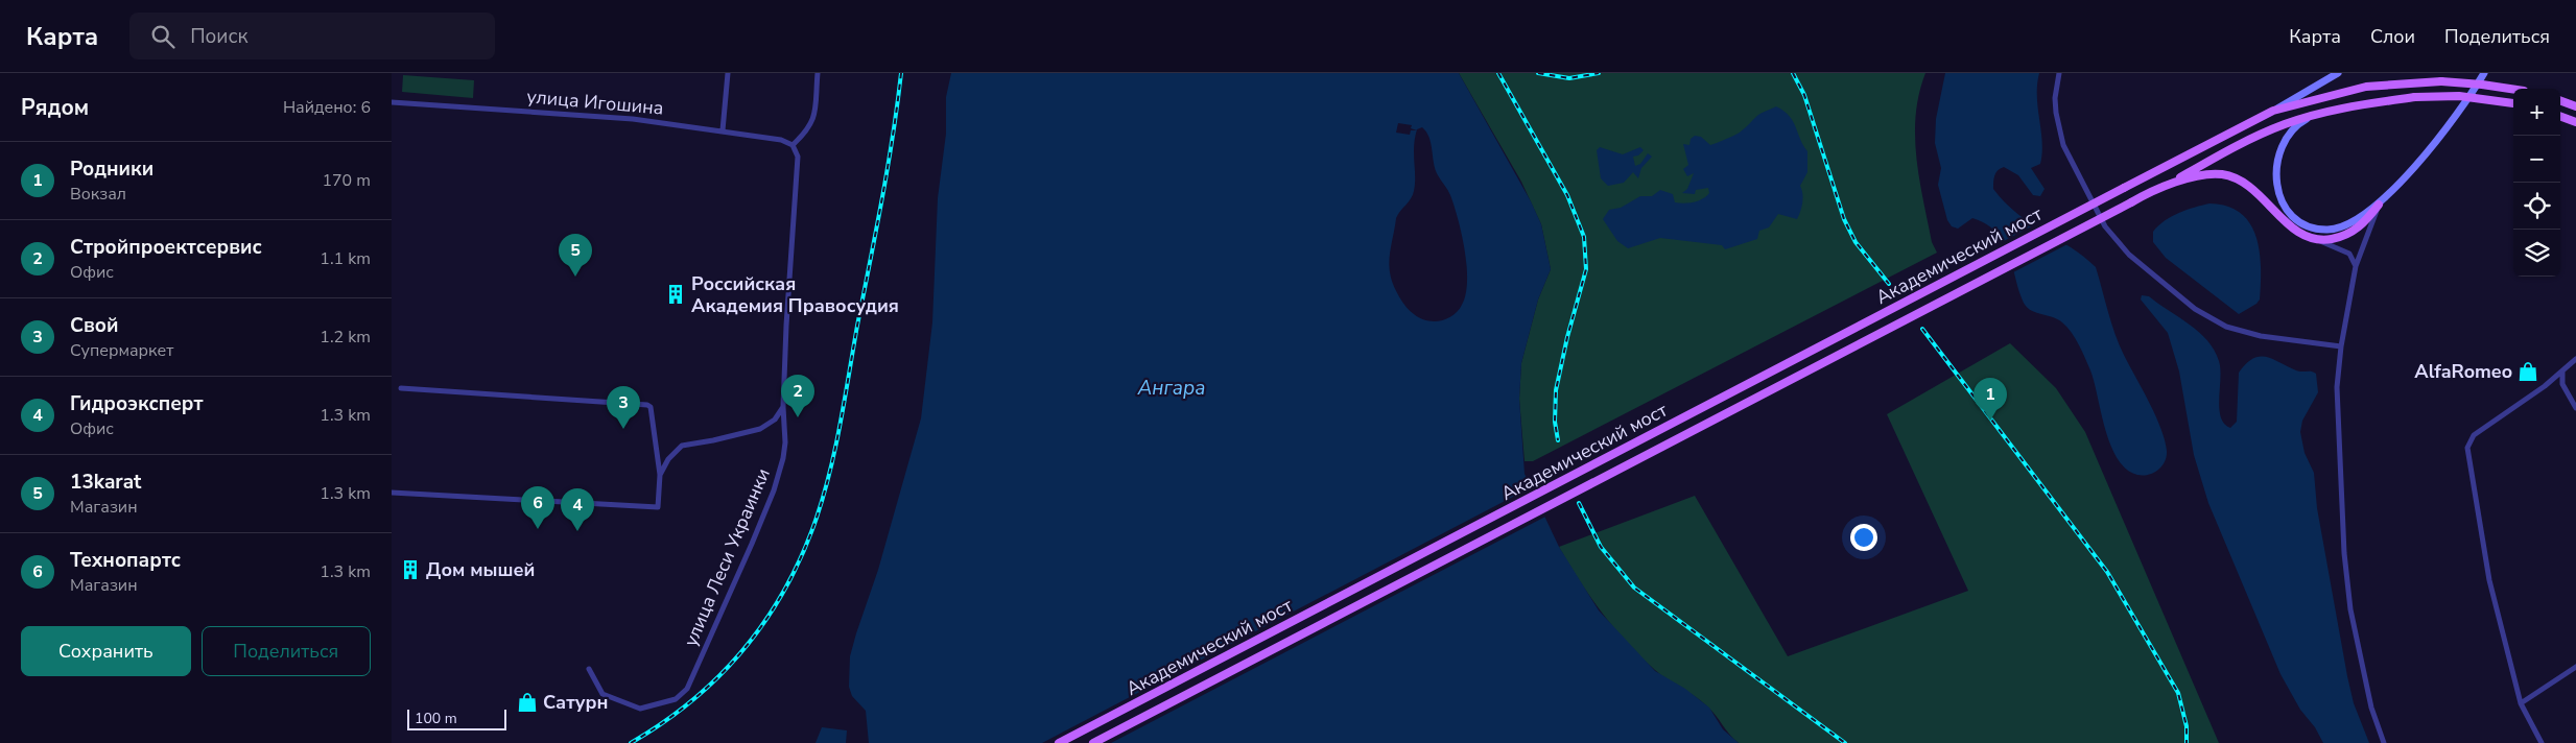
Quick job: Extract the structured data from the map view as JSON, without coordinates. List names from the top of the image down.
{
  "streets": {
    "main road": ["Академический мост"],
    "street": ["улица Игошина", "улица Леси Украинки"]
  },
  "crossings": [
    ["улица Игошина", "улица Леси Украинки"]
  ],
  "water": ["Ангара"],
  "places": {
    "building": ["Российская Академия Правосудия", "Дом мышей"],
    "shop": ["AlfaRomeo", "Сатурн"]
  },
  "scale_bar": "100 m",
  "page": {
    "header": "Карта",
    "search": "Поиск",
    "nav": ["Карта", "Слои", "Поделиться"],
    "heading": ["Рядом", "Найдено: 6"],
    "map_buttons": ["+", "−"],
    "list": [
      {
        "mark": "1",
        "name": "Родники",
        "note": "Вокзал",
        "value": "170 m"
      },
      {
        "mark": "2",
        "name": "Стройпроектсервис",
        "note": "Офис",
        "value": "1.1 km"
      },
      {
        "mark": "3",
        "name": "Свой",
        "note": "Супермаркет",
        "value": "1.2 km"
      },
      {
        "mark": "4",
        "name": "Гидроэксперт",
        "note": "Офис",
        "value": "1.3 km"
      },
      {
        "mark": "5",
        "name": "13karat",
        "note": "Магазин",
        "value": "1.3 km"
      },
      {
        "mark": "6",
        "name": "Технопартс",
        "note": "Магазин",
        "value": "1.3 km"
      }
    ],
    "pins": [
      "5",
      "2",
      "1",
      "3",
      "6",
      "4"
    ],
    "buttons": ["Сохранить", "Поделиться"],
    "scale": "100 m"
  }
}
